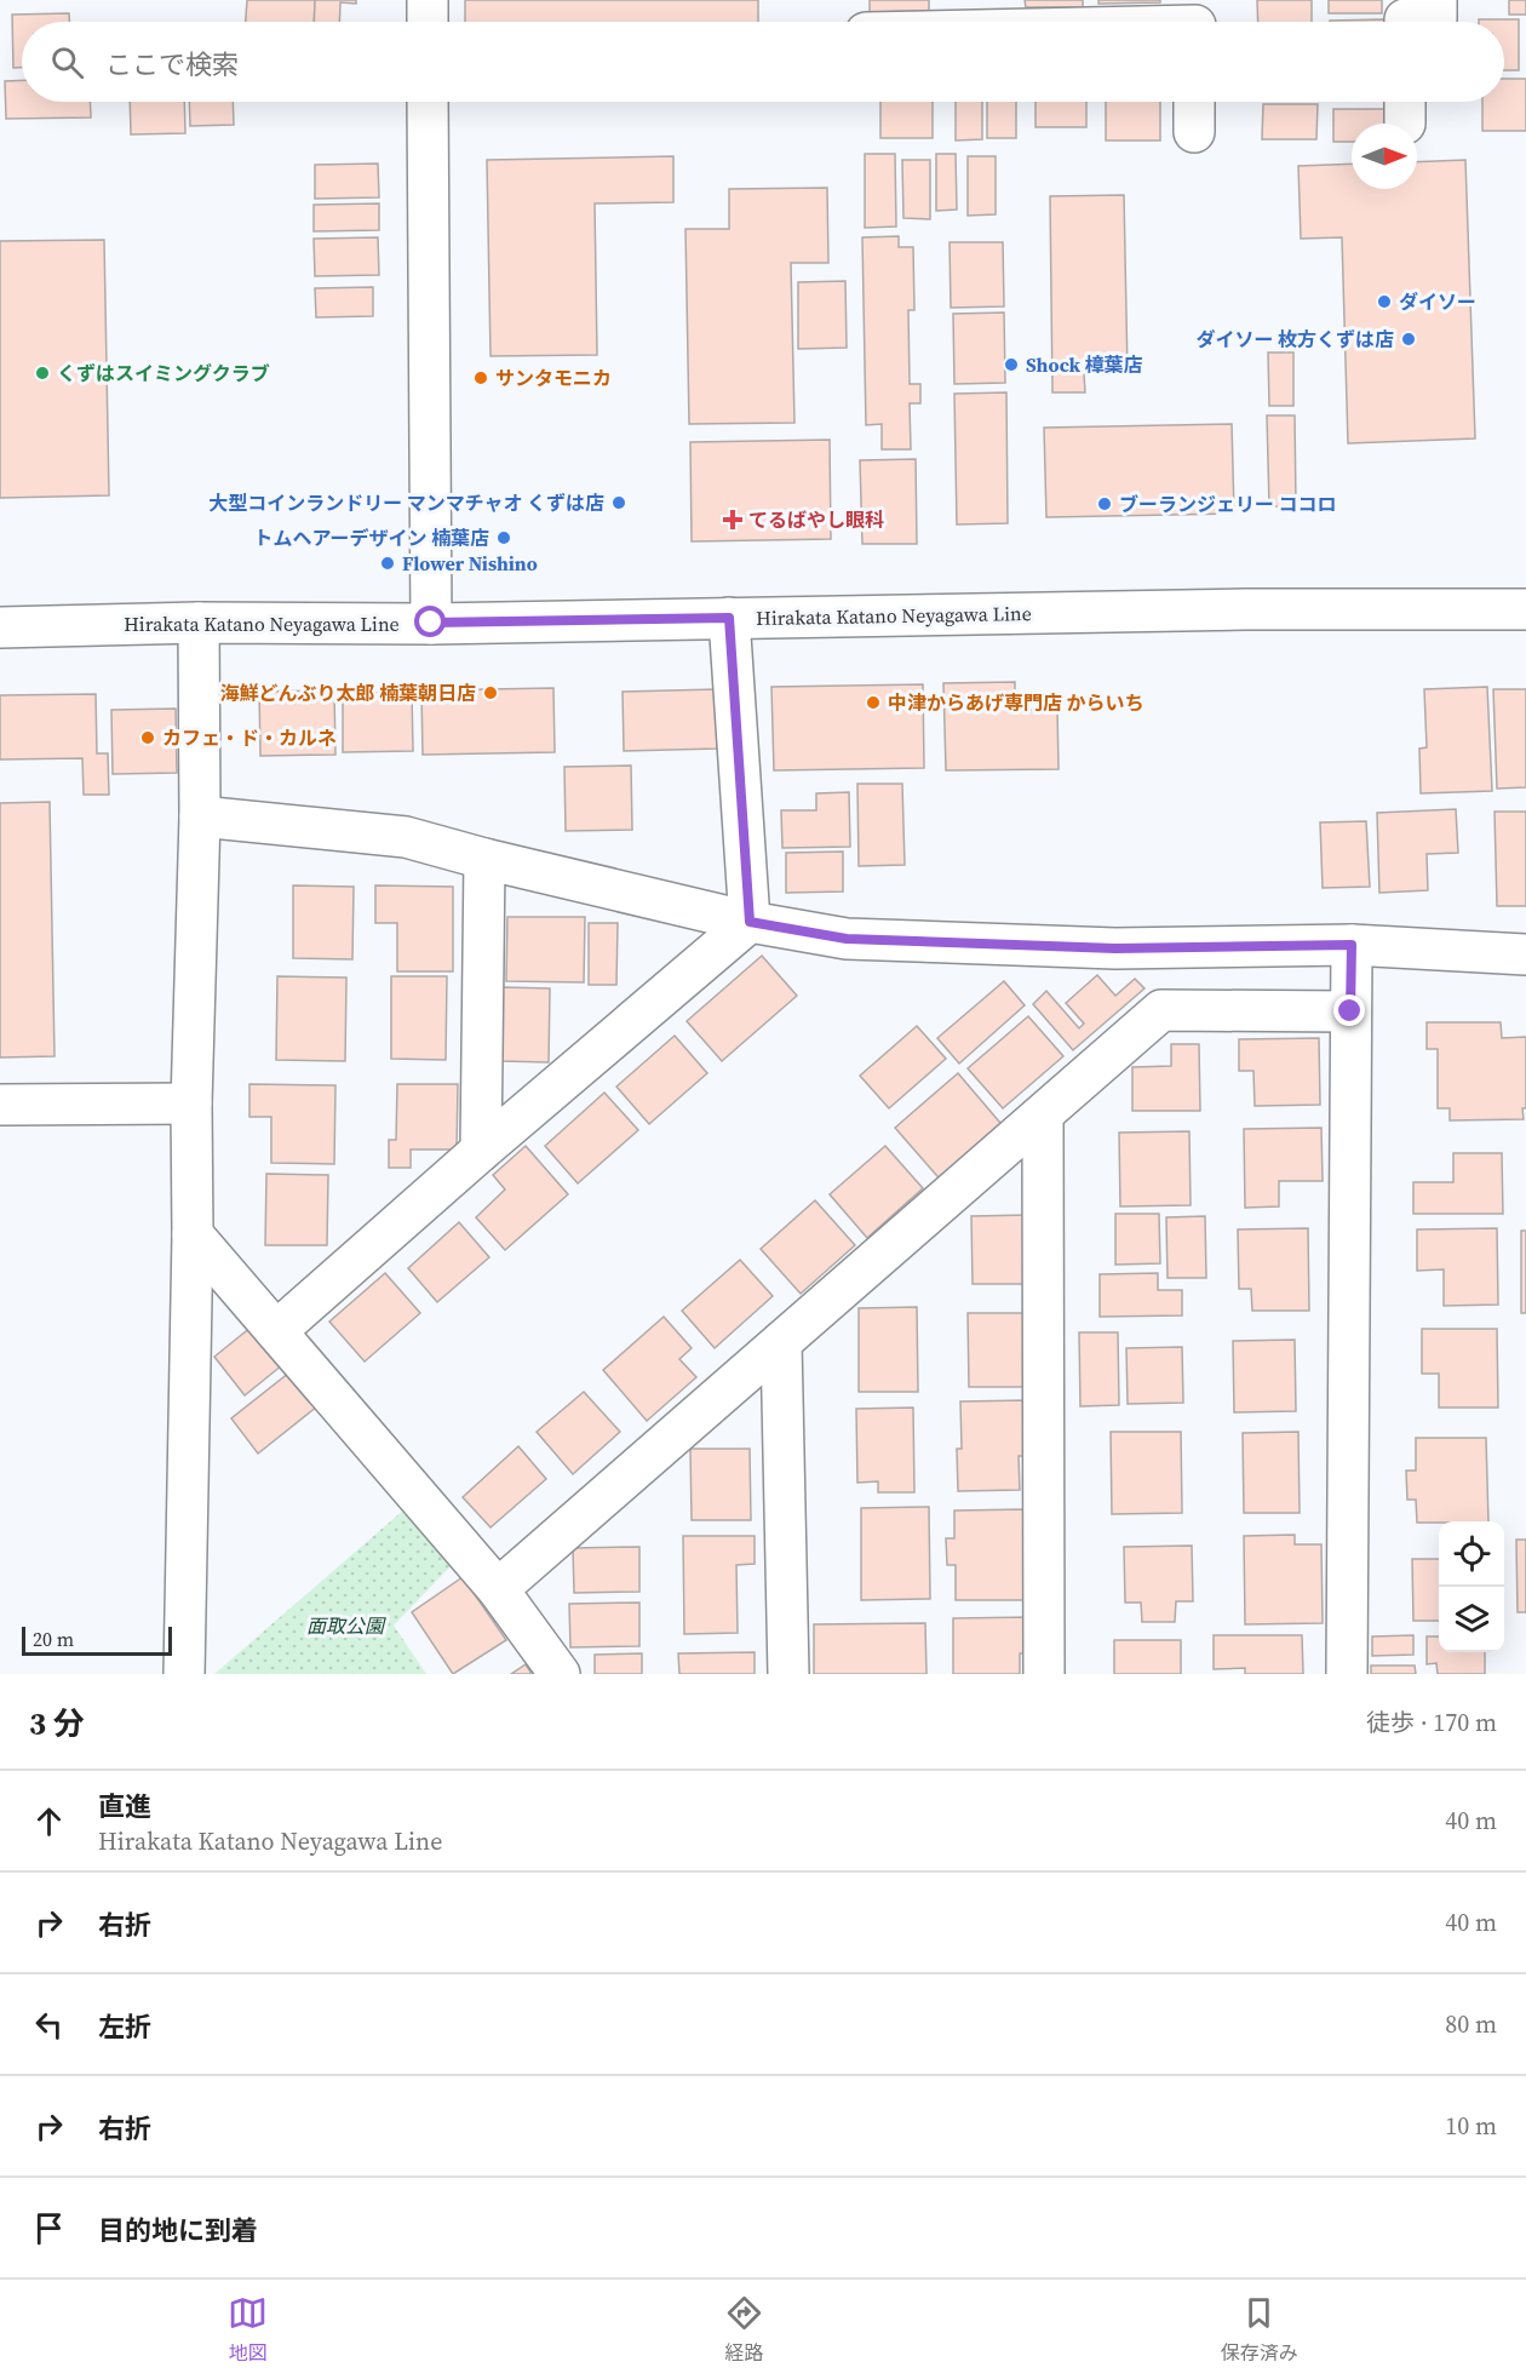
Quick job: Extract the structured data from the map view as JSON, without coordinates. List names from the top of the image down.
{
  "streets": {
    "street": ["Hirakata Katano Neyagawa Line"]
  },
  "parks": ["面取公園"],
  "places": {
    "other": [
      "ダイソー",
      "ダイソー 枚方くずは店",
      "Shock 樟葉店",
      "くずはスイミングクラブ",
      "サンタモニカ",
      "大型コインランドリー マンマチャオ くずは店",
      "ブーランジェリー ココロ",
      "トムヘアーデザイン 楠葉店",
      "Flower Nishino",
      "海鮮どんぶり太郎 楠葉朝日店",
      "中津からあげ専門店 からいち",
      "カフェ・ド・カルネ"
    ],
    "health": ["てるばやし眼科"]
  },
  "scale_bar": "20 m",
  "north": "right",
  "page": {
    "search": "ここで検索",
    "scale": "20 m",
    "heading": ["3 分", "徒歩 · 170 m"],
    "list": [
      ["直進", "Hirakata Katano Neyagawa Line", "40 m"],
      ["右折", "40 m"],
      ["左折", "80 m"],
      ["右折", "10 m"],
      "目的地に到着"
    ],
    "nav": ["地図", "経路", "保存済み"]
  }
}
